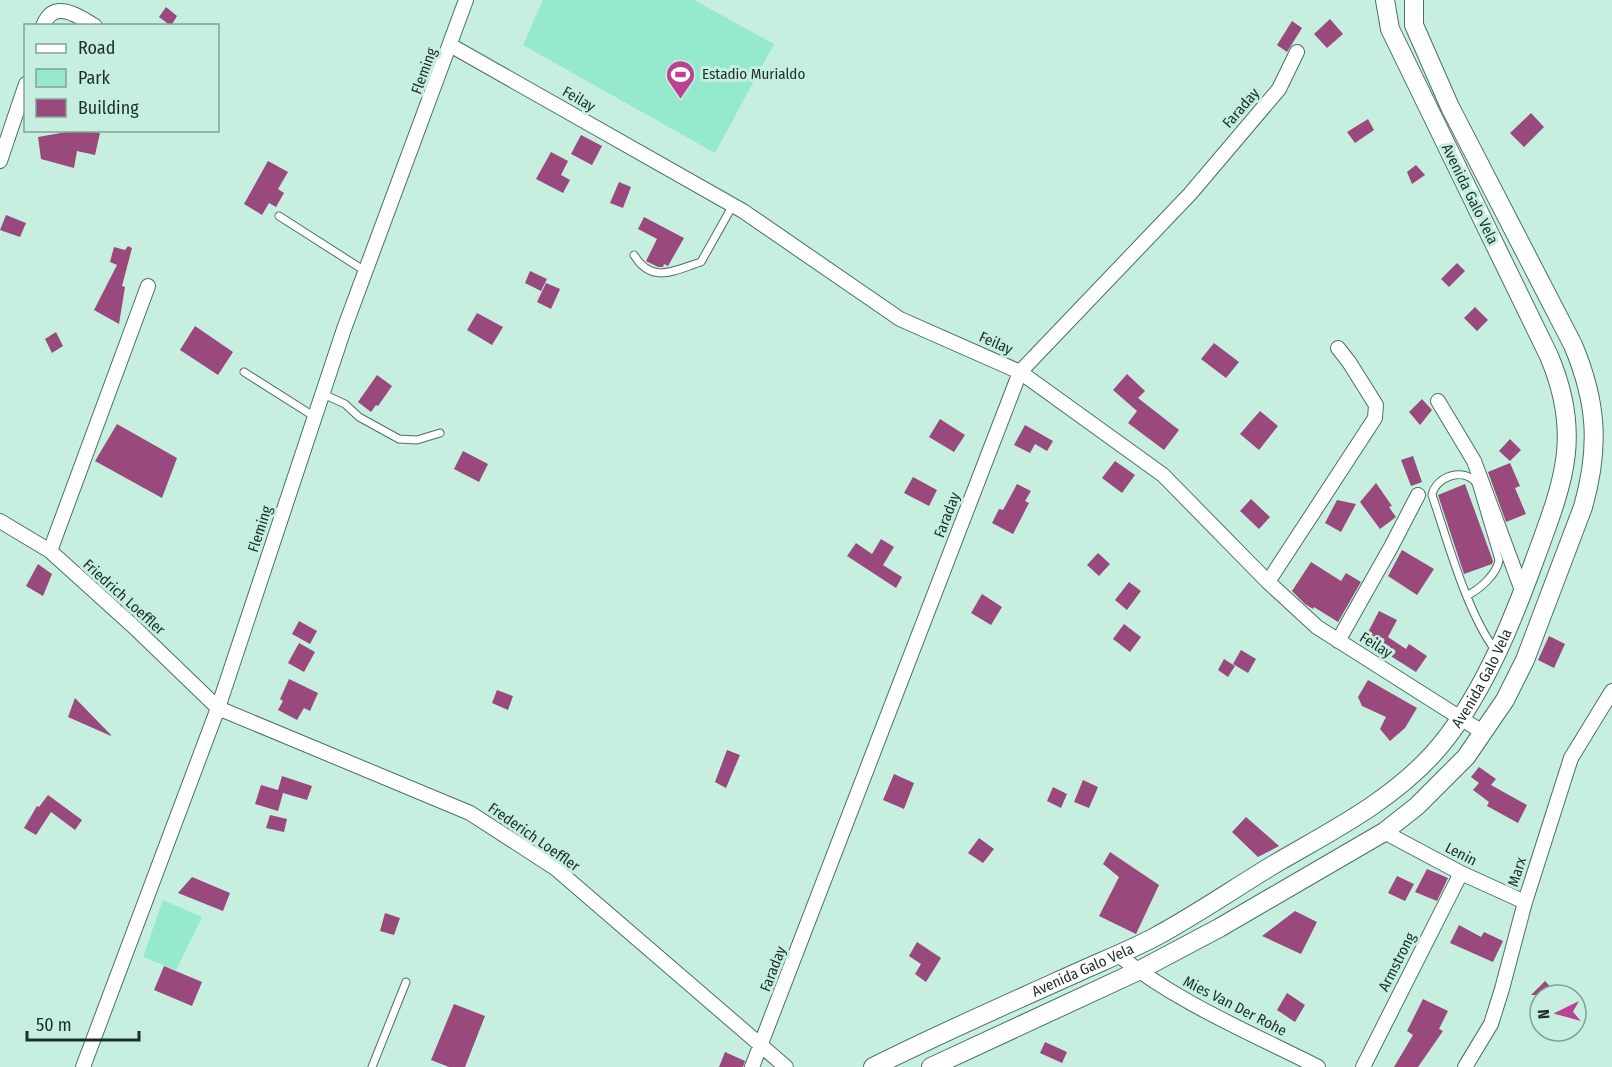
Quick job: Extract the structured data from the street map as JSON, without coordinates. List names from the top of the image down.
{
  "streets": {
    "main road": ["Avenida Galo Vela"],
    "street": [
      "Fleming",
      "Feilay",
      "Faraday",
      "Friedrich Loeffler",
      "Frederich Loeffler",
      "Lenin",
      "Marx",
      "Armstrong",
      "Mies Van Der Rohe"
    ]
  },
  "crossings": [
    ["Fleming", "Feilay"],
    ["Fleming", "Friedrich Loeffler"],
    ["Fleming", "Frederich Loeffler"],
    ["Feilay", "Faraday"],
    ["Feilay", "Avenida Galo Vela"],
    ["Faraday", "Frederich Loeffler"],
    ["Avenida Galo Vela", "Lenin"],
    ["Avenida Galo Vela", "Mies Van Der Rohe"],
    ["Friedrich Loeffler", "Frederich Loeffler"],
    ["Lenin", "Marx"],
    ["Lenin", "Armstrong"]
  ],
  "places": {
    "sports": ["Estadio Murialdo"]
  },
  "legend": ["Road", "Park", "Building"],
  "scale_bar": "50 m",
  "north": "left"
}
